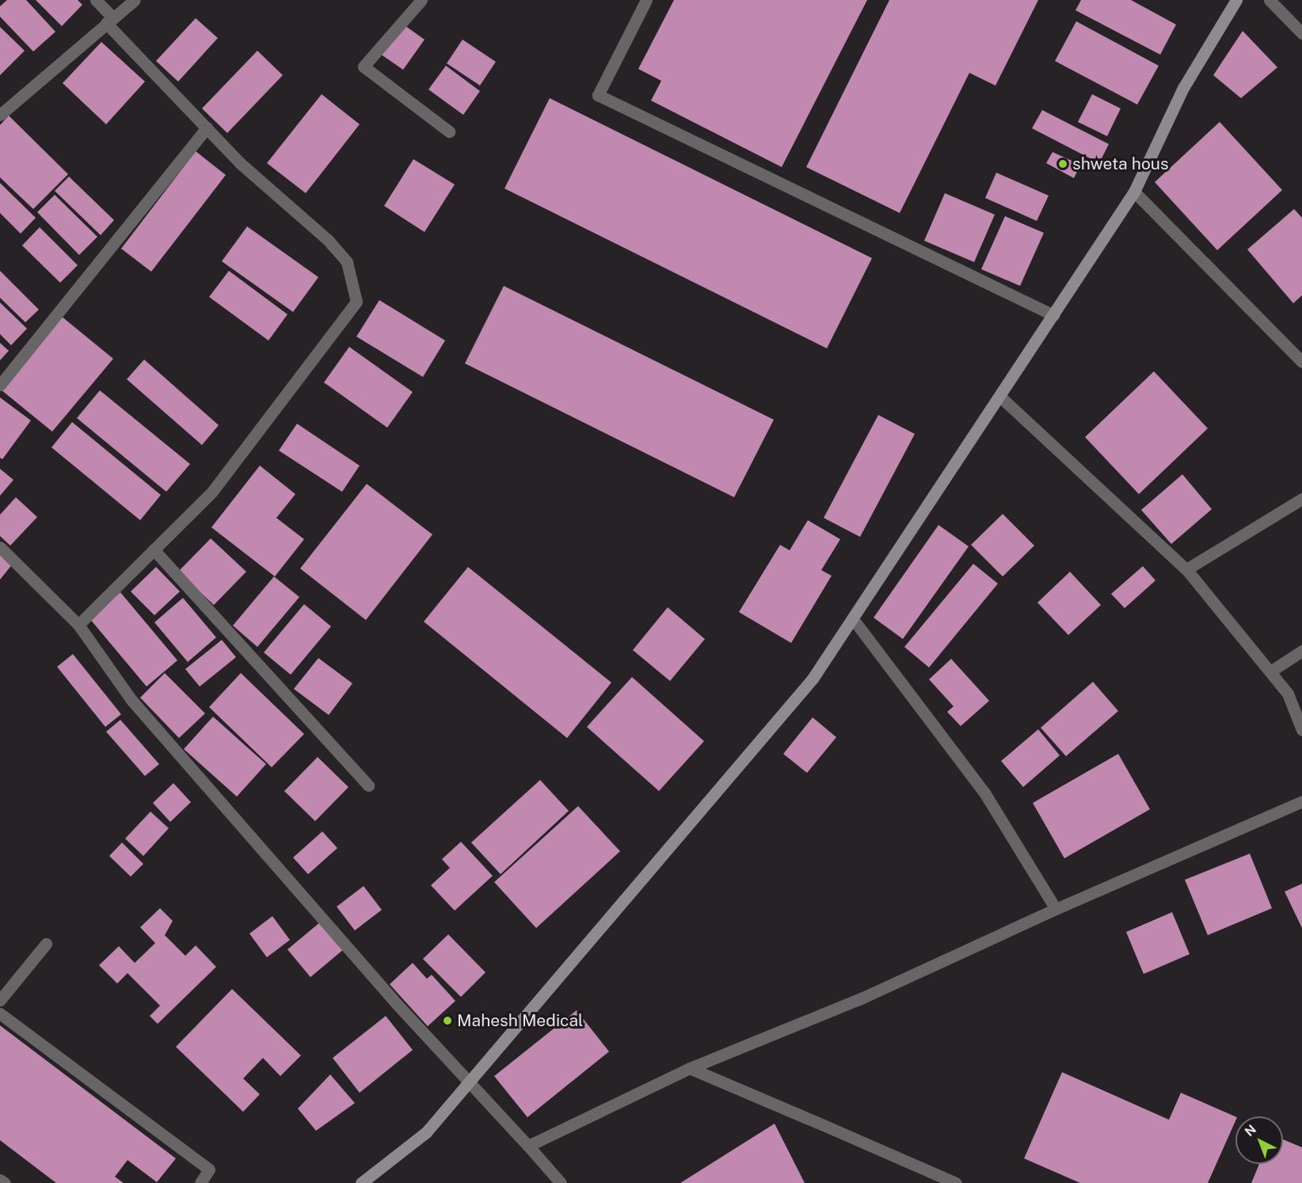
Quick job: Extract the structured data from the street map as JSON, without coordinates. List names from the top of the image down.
{
  "places": ["shweta hous", "Mahesh Medical"],
  "north": "top left"
}
